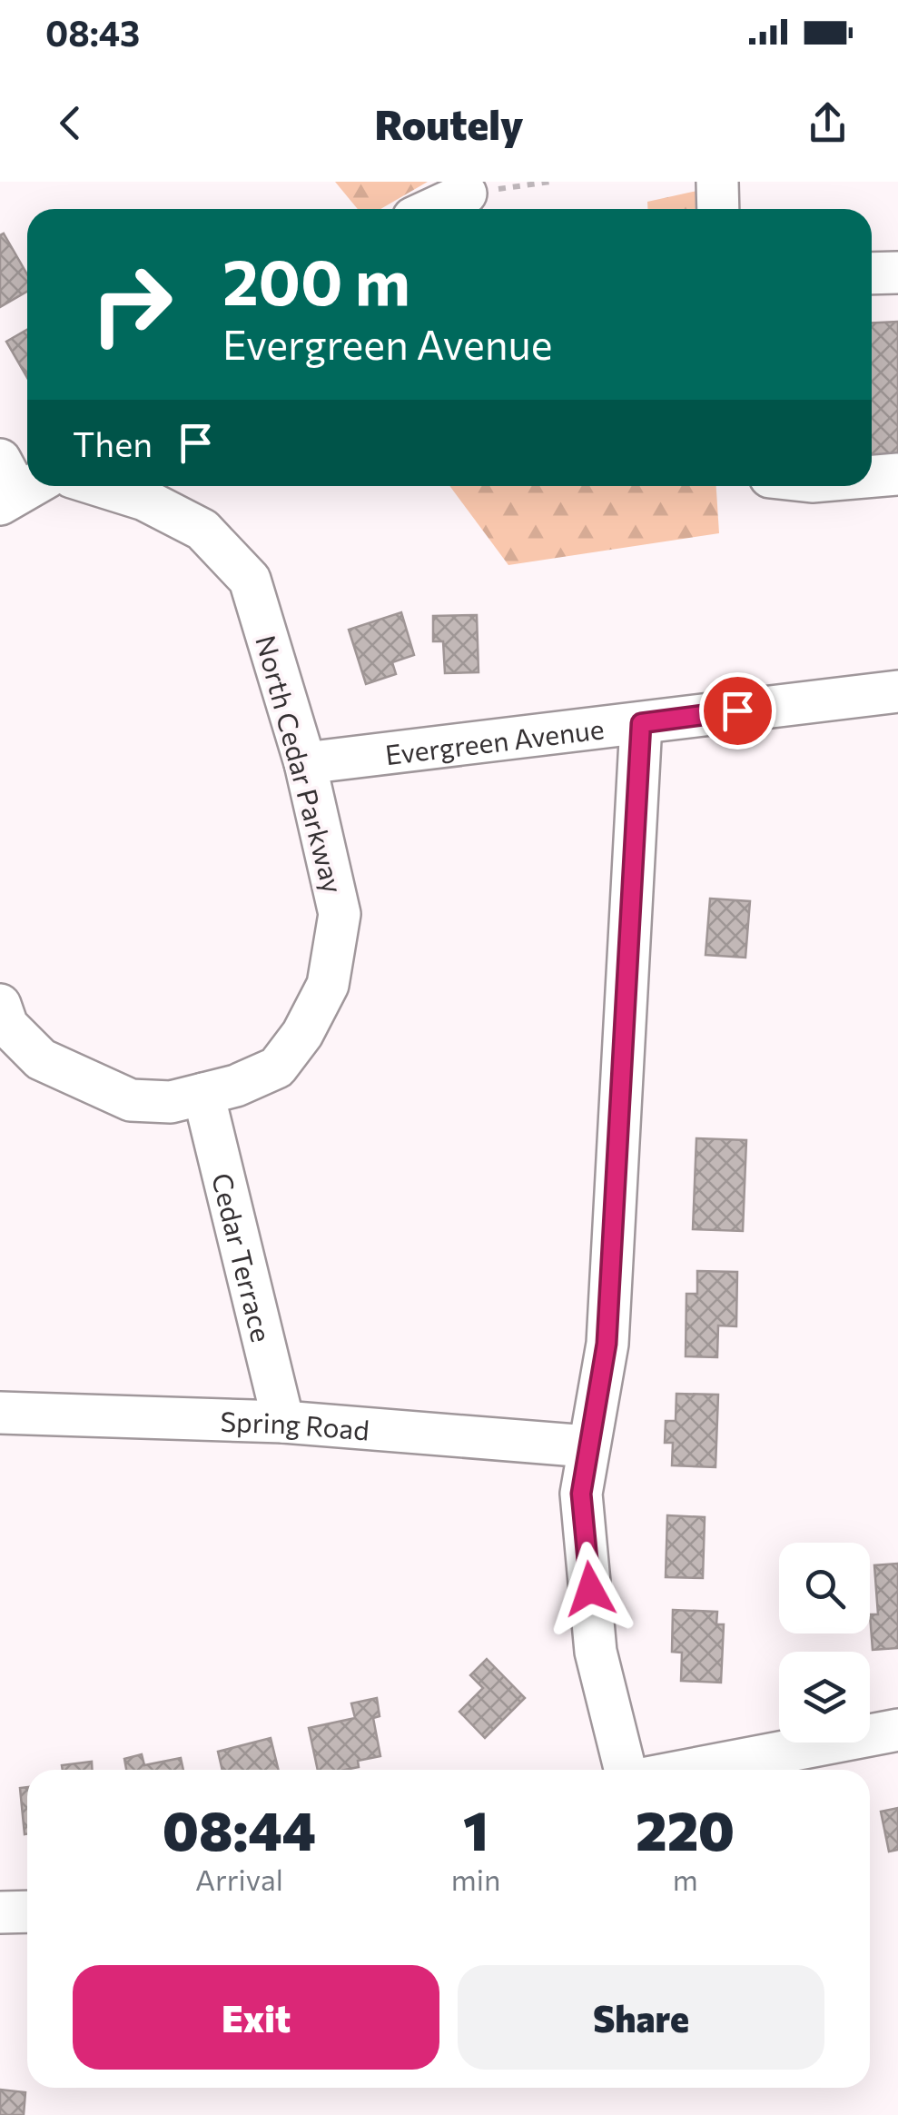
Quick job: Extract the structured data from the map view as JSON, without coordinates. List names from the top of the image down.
{
  "streets": {
    "street": [
      "Evergreen Avenue",
      "North Cedar Parkway",
      "Cedar Terrace",
      "Spring Road"
    ]
  },
  "crossings": [
    ["Evergreen Avenue", "North Cedar Parkway"],
    ["North Cedar Parkway", "Cedar Terrace"],
    ["Cedar Terrace", "Spring Road"]
  ],
  "page": {
    "status": "08:43",
    "header": "Routely",
    "turn": ["200 m", "Evergreen Avenue"],
    "then": "Then",
    "eta": [
      "08:44",
      "Arrival",
      "1",
      "min",
      "220",
      "m"
    ],
    "buttons": ["Exit", "Share"]
  }
}
